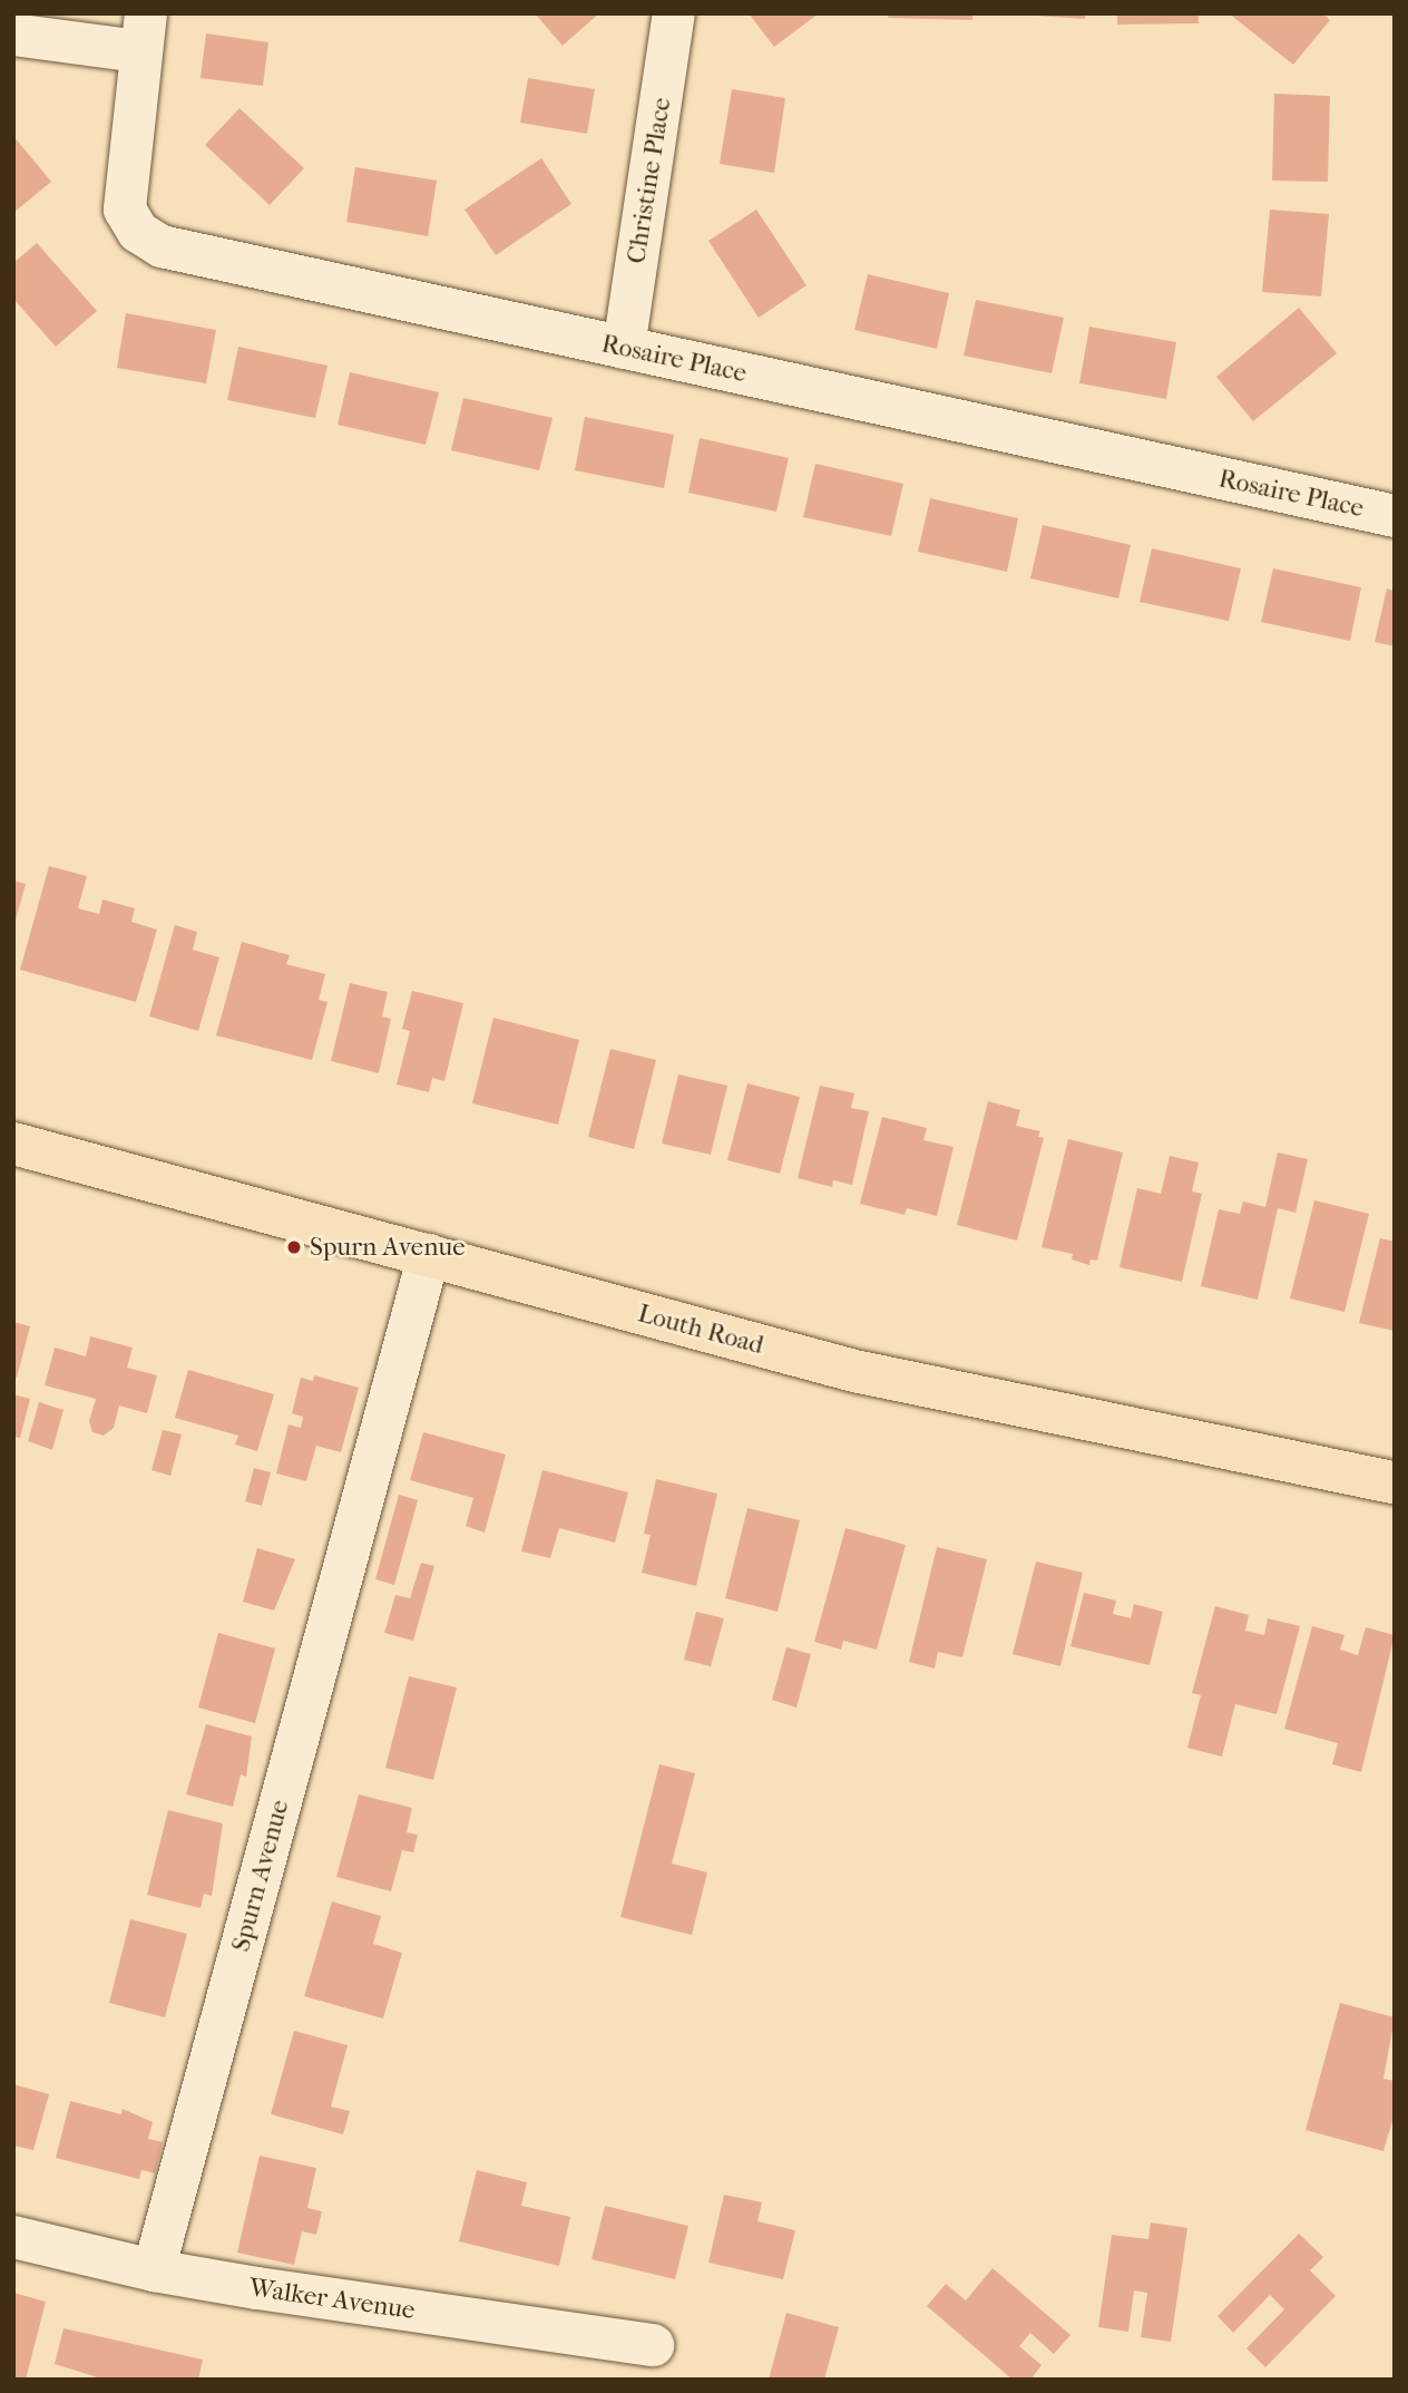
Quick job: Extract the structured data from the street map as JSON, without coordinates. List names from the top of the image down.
{
  "streets": {
    "main road": ["Louth Road"],
    "street": [
      "Christine Place",
      "Rosaire Place",
      "Spurn Avenue",
      "Walker Avenue"
    ]
  },
  "crossings": [
    ["Christine Place", "Rosaire Place"],
    ["Louth Road", "Spurn Avenue"],
    ["Spurn Avenue", "Walker Avenue"]
  ],
  "places": ["Spurn Avenue"]
}
